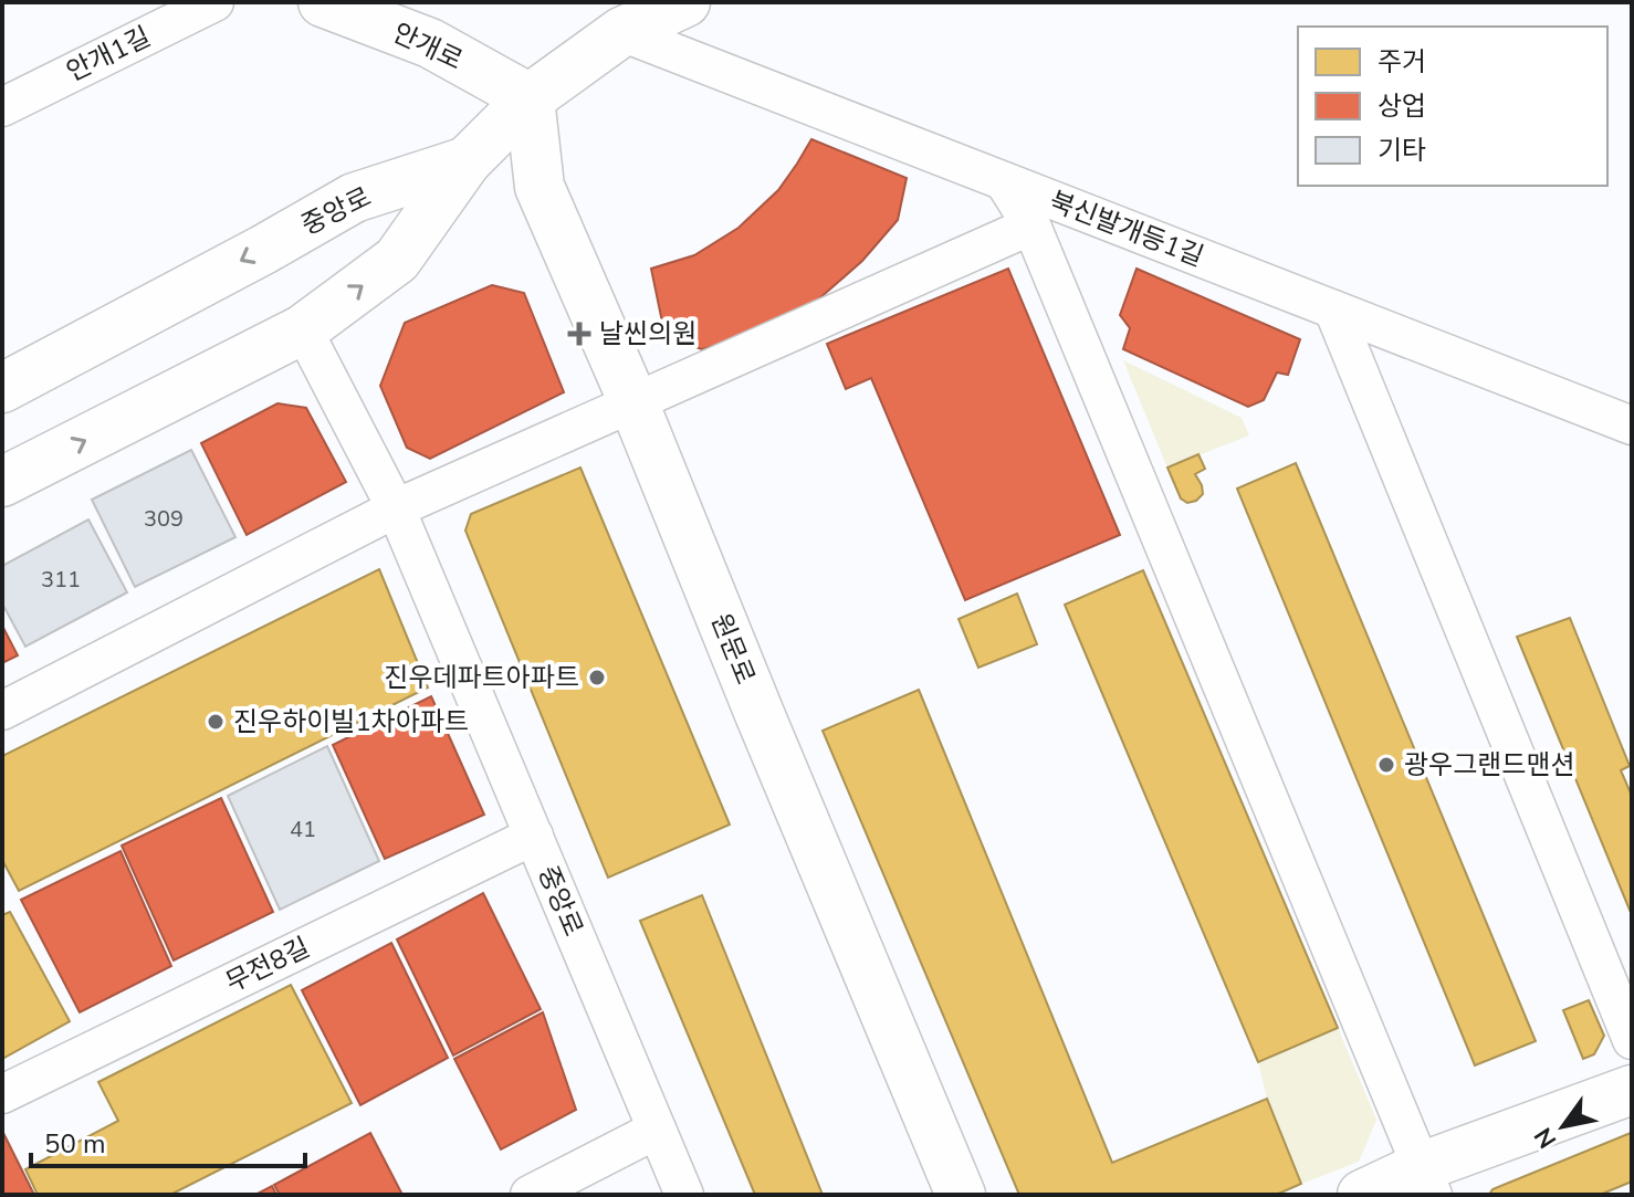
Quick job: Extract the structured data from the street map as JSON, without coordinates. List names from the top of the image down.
{
  "streets": {
    "street": [
      "안개로",
      "안개1길",
      "중앙로",
      "북신발개등1길",
      "원문로",
      "무전8길"
    ]
  },
  "crossings": [
    ["안개로", "원문로"],
    ["중앙로", "무전8길"]
  ],
  "places": {
    "health": ["날씬의원"],
    "other": ["진우데파트아파트", "진우하이빌1차아파트", "광우그랜드맨션"]
  },
  "house_numbers": ["309", "311", "41"],
  "legend": ["주거", "상업", "기타"],
  "scale_bar": "50 m",
  "north": "bottom left"
}
